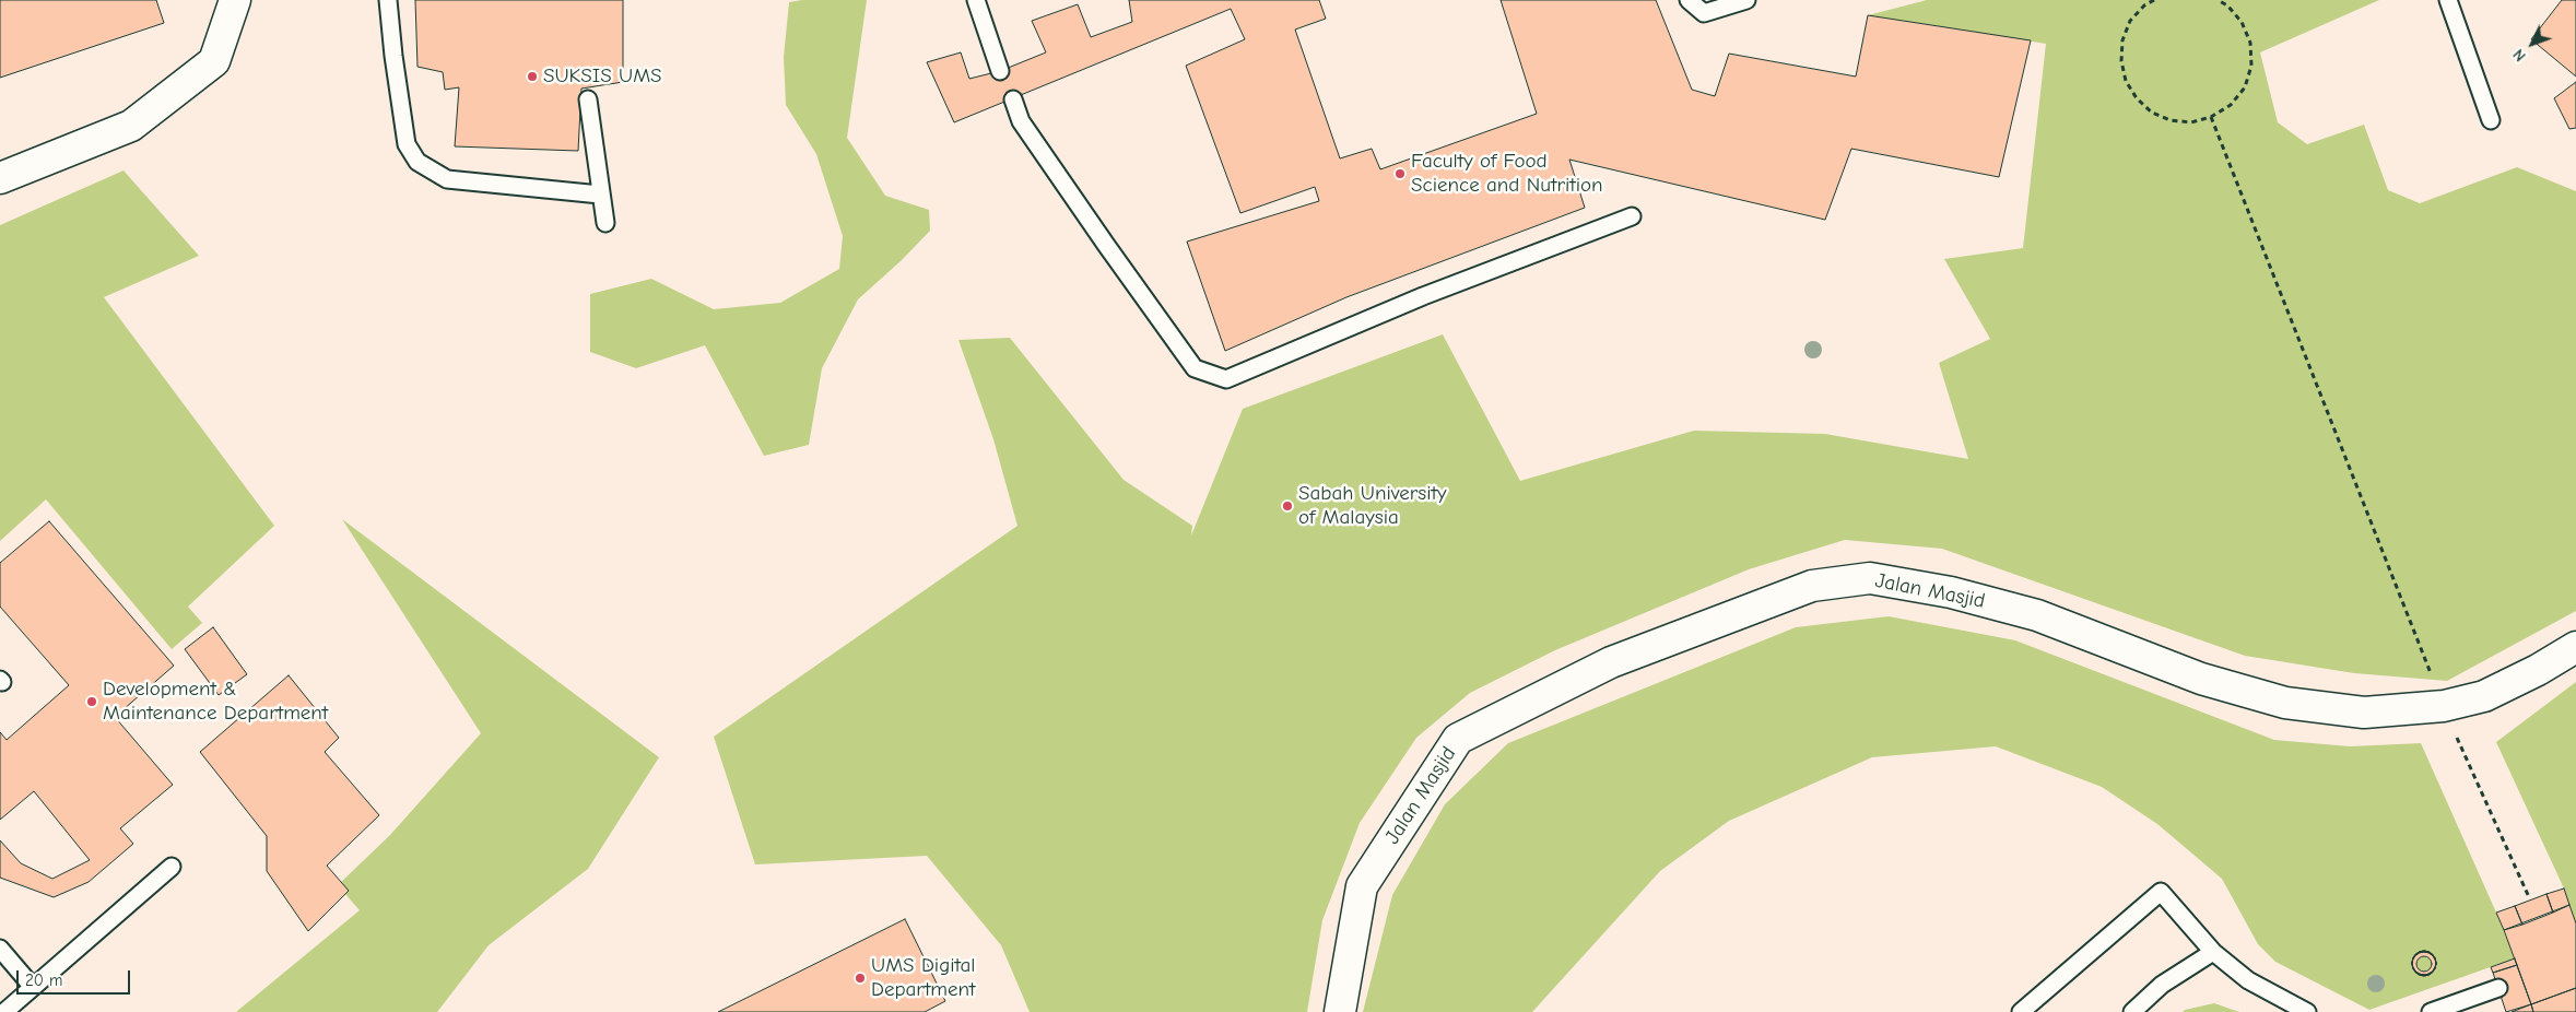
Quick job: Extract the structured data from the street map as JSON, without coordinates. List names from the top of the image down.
{
  "streets": {
    "street": ["Jalan Masjid"]
  },
  "places": [
    "SUKSIS UMS",
    "Faculty of Food Science and Nutrition",
    "Sabah University of Malaysia",
    "Development & Maintenance Department",
    "UMS Digital Department"
  ],
  "scale_bar": "20 m",
  "north": "bottom left"
}
